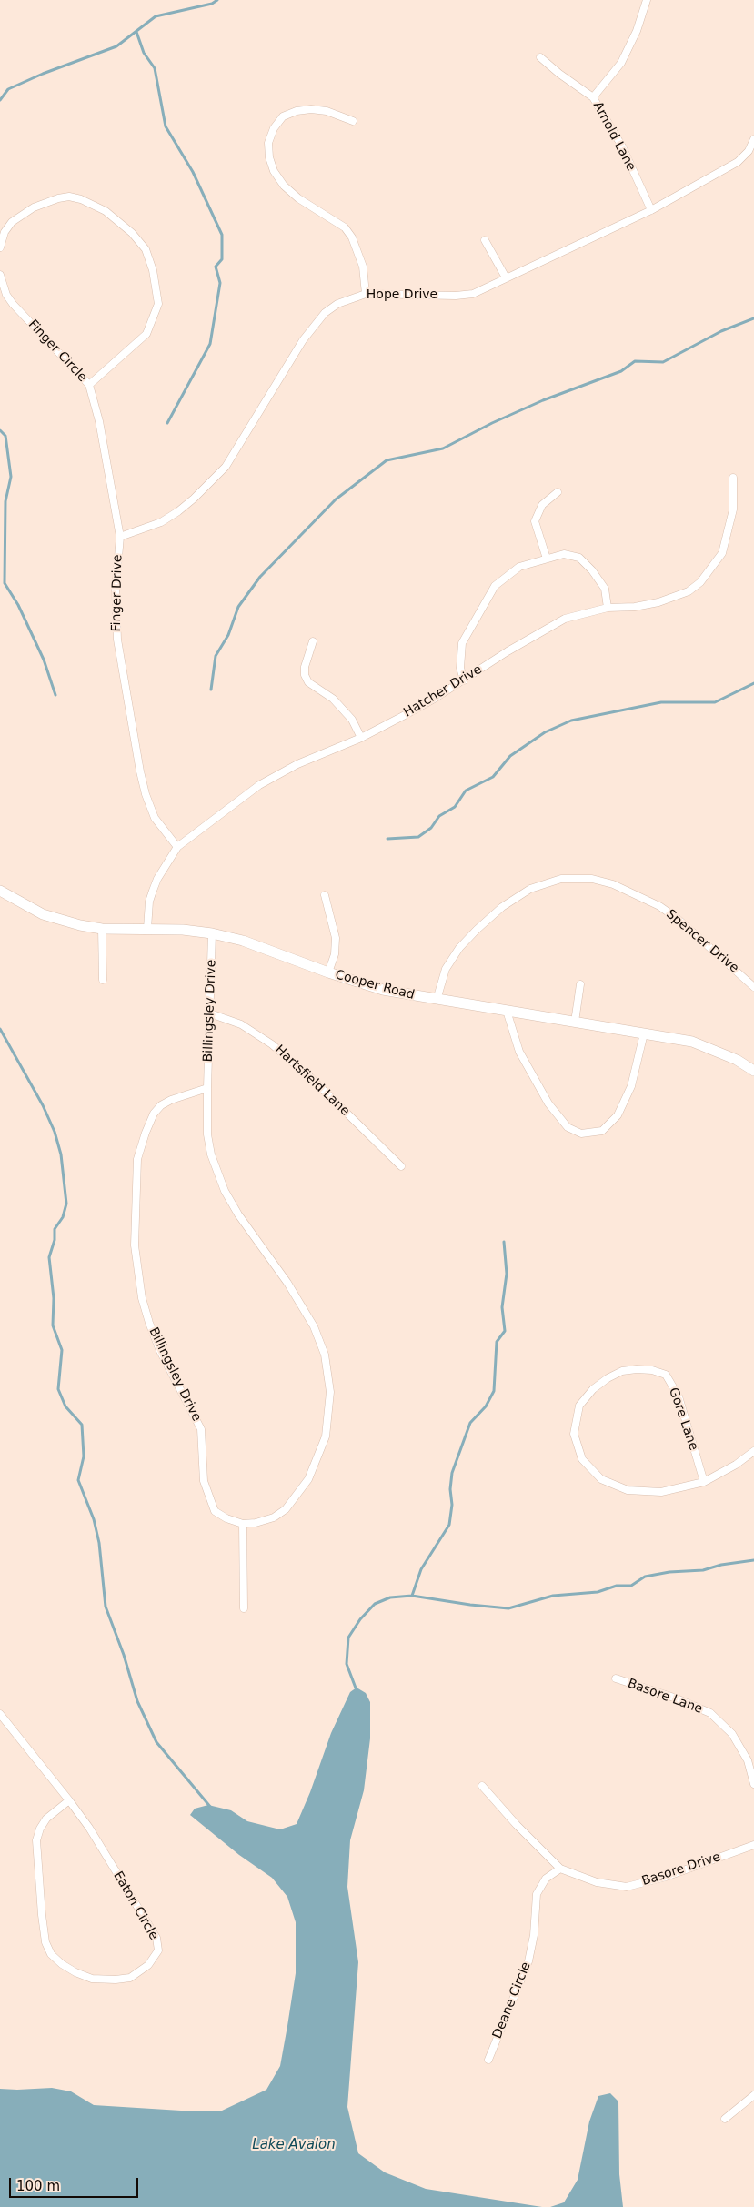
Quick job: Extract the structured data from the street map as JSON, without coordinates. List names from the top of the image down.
{
  "streets": {
    "street": [
      "Arnold Lane",
      "Hope Drive",
      "Finger Circle",
      "Finger Drive",
      "Hatcher Drive",
      "Spencer Drive",
      "Cooper Road",
      "Billingsley Drive",
      "Hartsfield Lane",
      "Gore Lane",
      "Basore Lane",
      "Basore Drive",
      "Eaton Circle",
      "Deane Circle"
    ]
  },
  "crossings": [
    ["Arnold Lane", "Hope Drive"],
    ["Hope Drive", "Finger Drive"],
    ["Finger Circle", "Finger Drive"],
    ["Finger Drive", "Hatcher Drive"],
    ["Hatcher Drive", "Cooper Road"],
    ["Spencer Drive", "Cooper Road"],
    ["Cooper Road", "Billingsley Drive"],
    ["Billingsley Drive", "Hartsfield Lane"],
    ["Basore Drive", "Deane Circle"]
  ],
  "water": ["Lake Avalon"],
  "scale_bar": "100 m"
}
